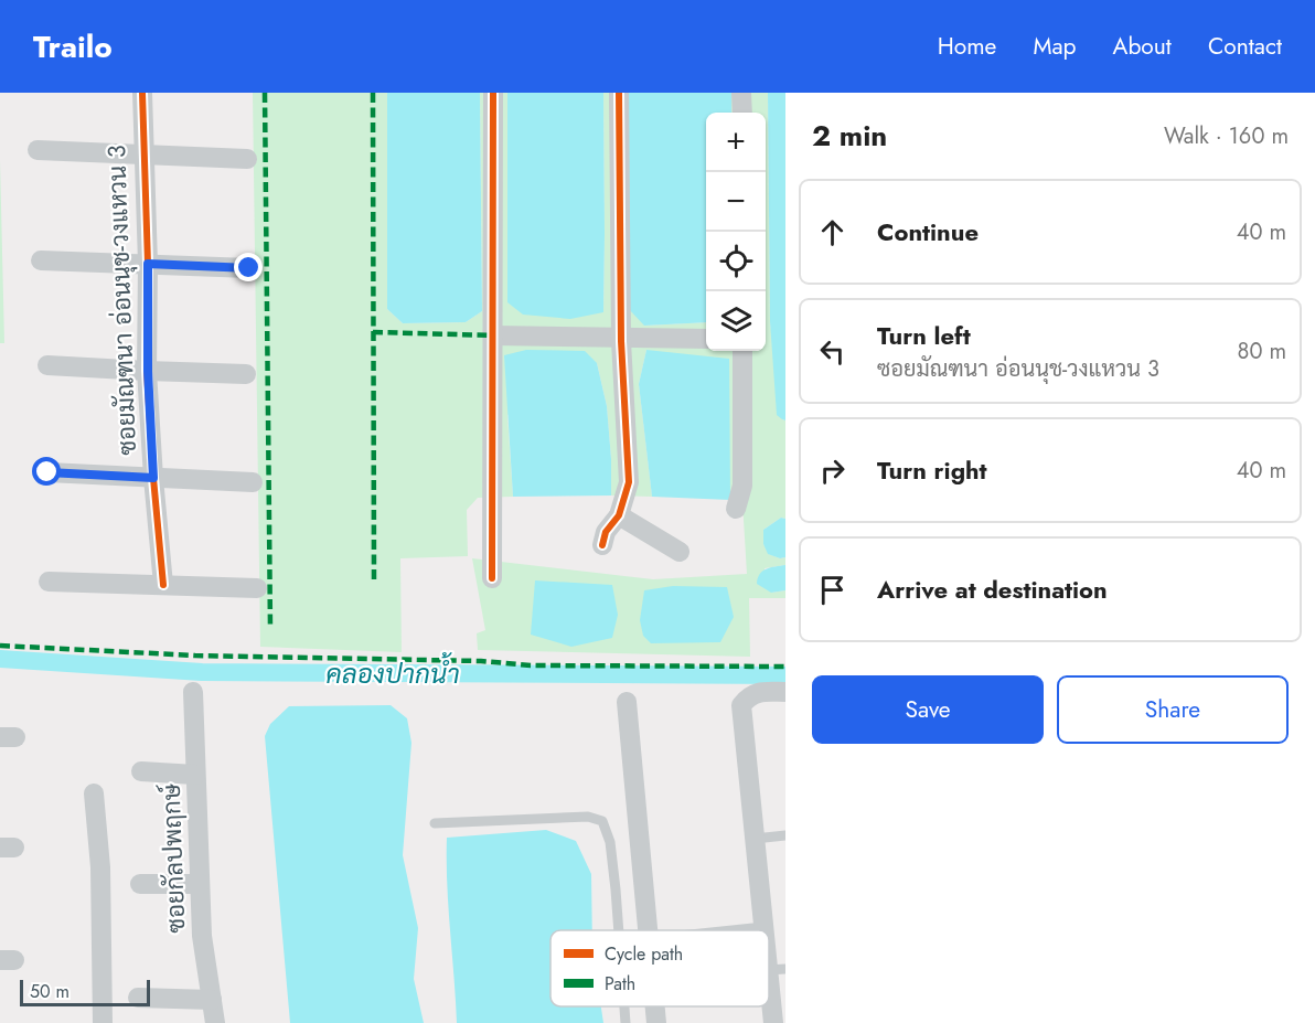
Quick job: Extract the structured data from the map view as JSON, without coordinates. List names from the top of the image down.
{
  "streets": {
    "street": ["ซอยมัณฑนา อ่อนนุช-วงแหวน 3", "ซอยกัลปพฤกษ์"]
  },
  "water": ["คลองปากน้ำ"],
  "legend": ["Cycle path", "Path"],
  "scale_bar": "50 m",
  "page": {
    "header": "Trailo",
    "nav": [
      "Home",
      "Map",
      "About",
      "Contact"
    ],
    "heading": ["2 min", "Walk · 160 m"],
    "map_buttons": ["+", "−"],
    "list": [
      ["Continue", "40 m"],
      ["Turn left", "ซอยมัณฑนา อ่อนนุช-วงแหวน 3", "80 m"],
      ["Turn right", "40 m"],
      "Arrive at destination"
    ],
    "buttons": ["Save", "Share"],
    "scale": "50 m"
  }
}
